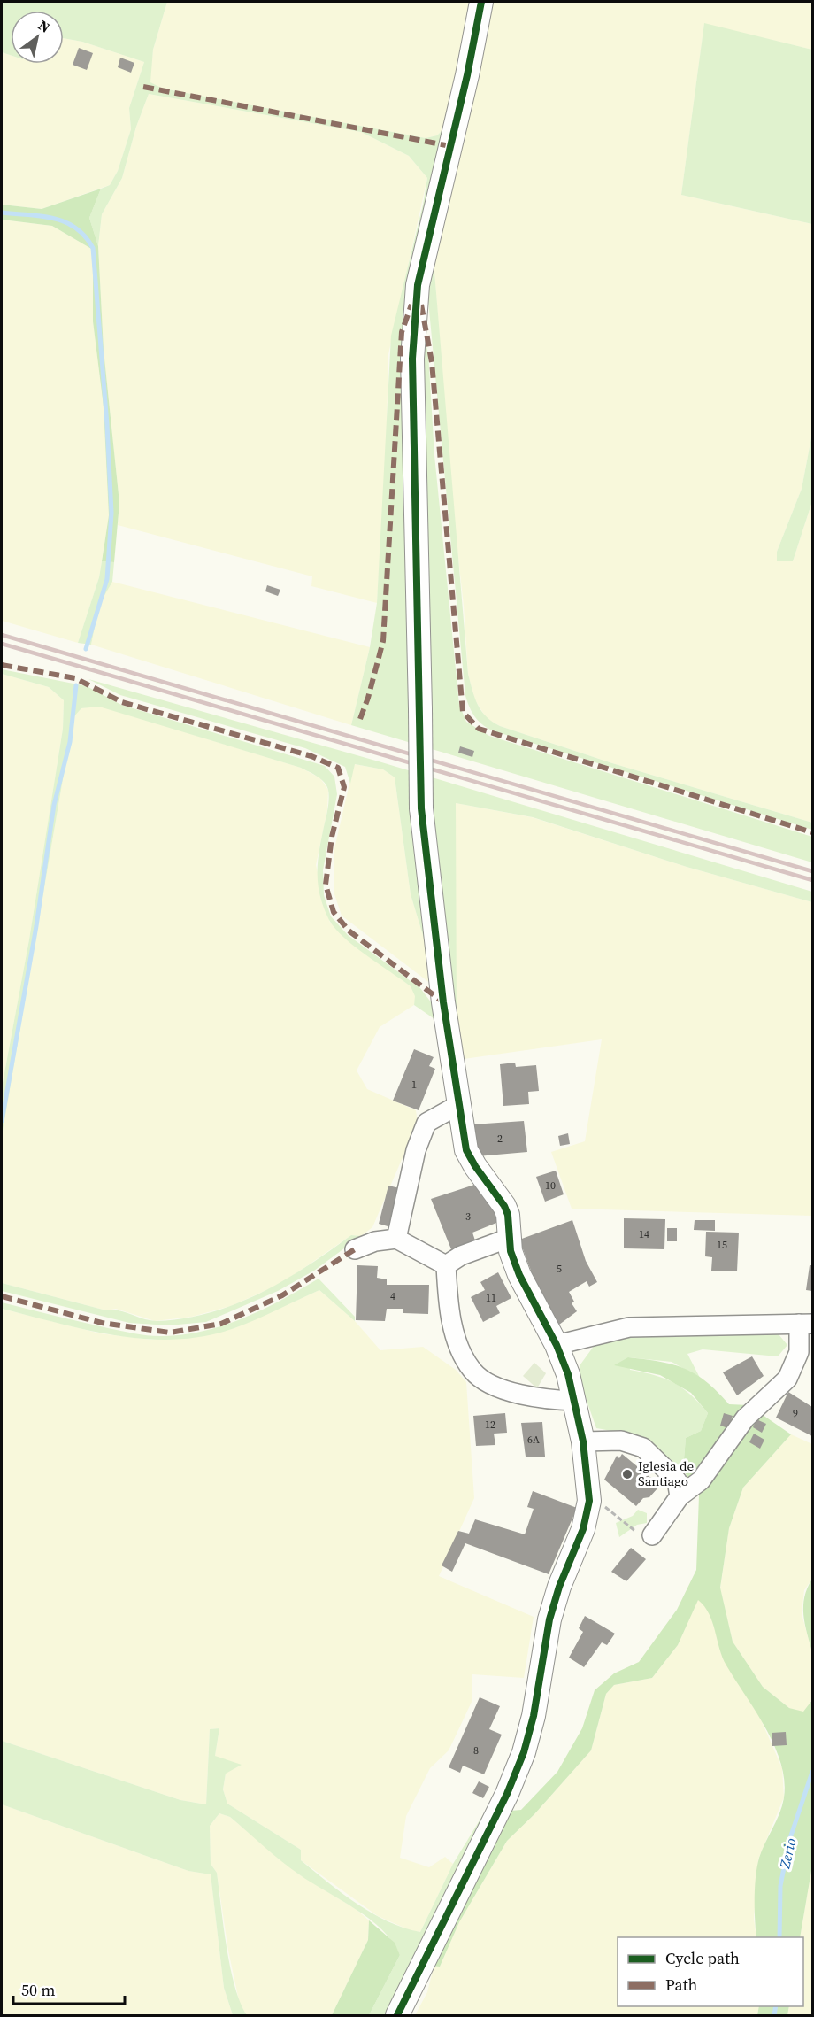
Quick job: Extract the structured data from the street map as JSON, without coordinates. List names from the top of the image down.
{
  "water": ["Zerio"],
  "places": ["Iglesia de Santiago"],
  "house_numbers": [
    "1",
    "2",
    "10",
    "3",
    "14",
    "15",
    "5",
    "4",
    "11",
    "9",
    "12",
    "6A",
    "8"
  ],
  "legend": ["Cycle path", "Path"],
  "scale_bar": "50 m",
  "north": "top right"
}
